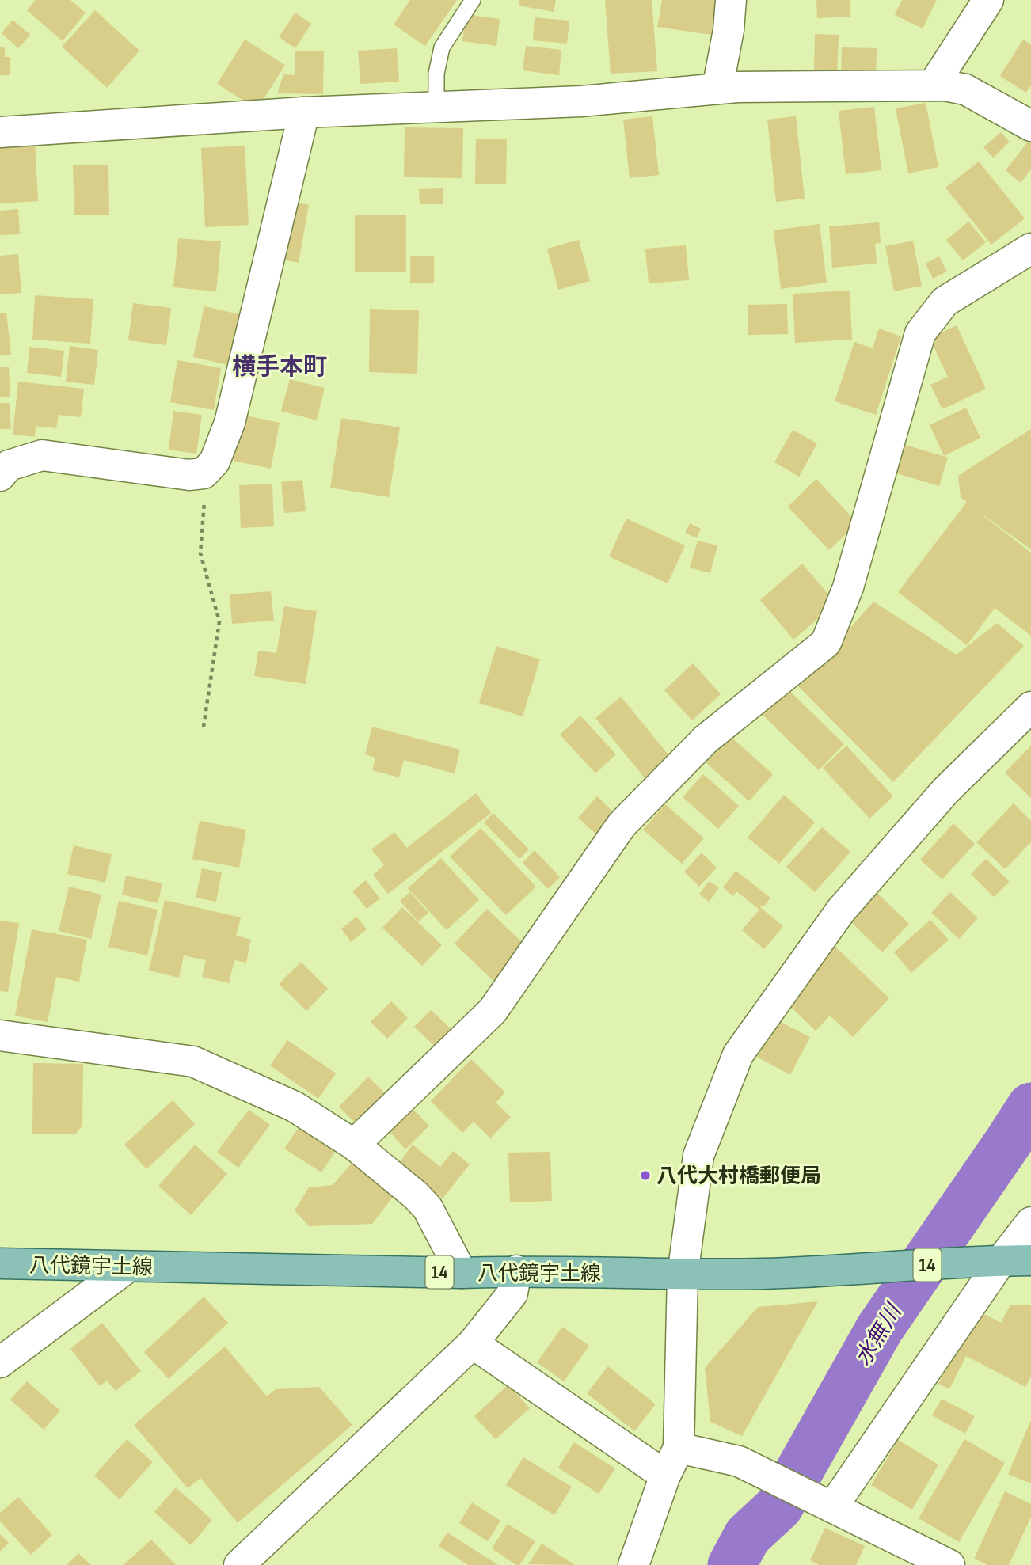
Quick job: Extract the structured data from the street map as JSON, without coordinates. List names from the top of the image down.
{
  "streets": {
    "main road": ["14", "八代鏡宇土線"]
  },
  "crossings": [
    ["14", "八代鏡宇土線"]
  ],
  "districts": ["横手本町"],
  "water": ["水無川"],
  "places": ["八代大村橋郵便局"]
}
